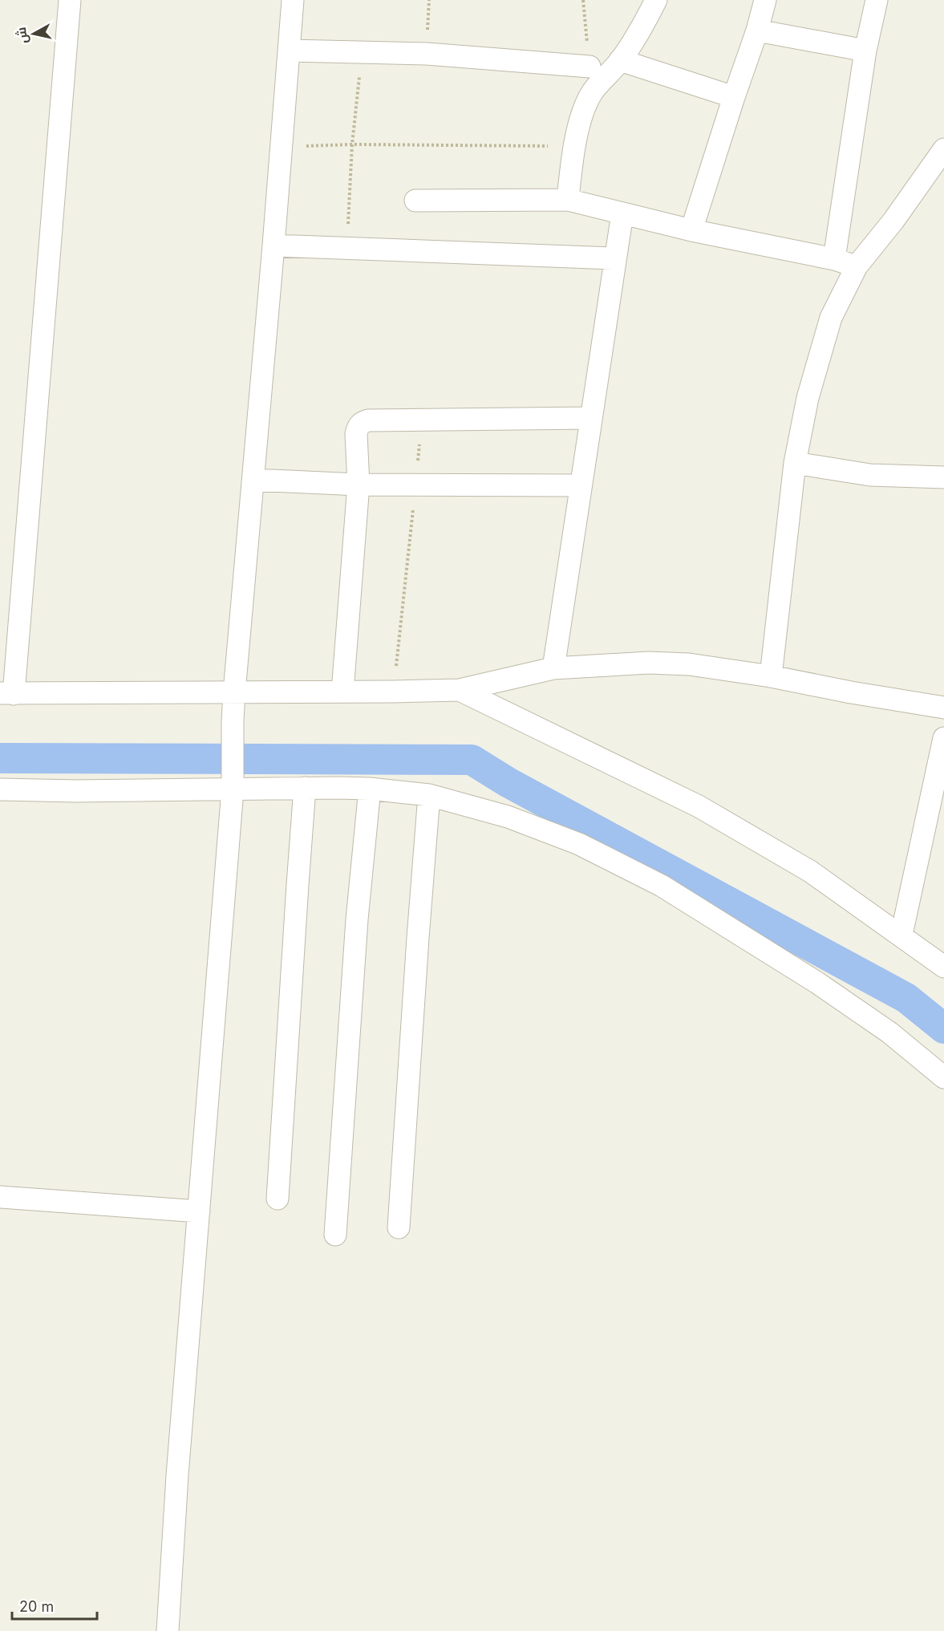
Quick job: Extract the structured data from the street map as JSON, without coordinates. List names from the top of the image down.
{
  "scale_bar": "20 m",
  "north": "left"
}
